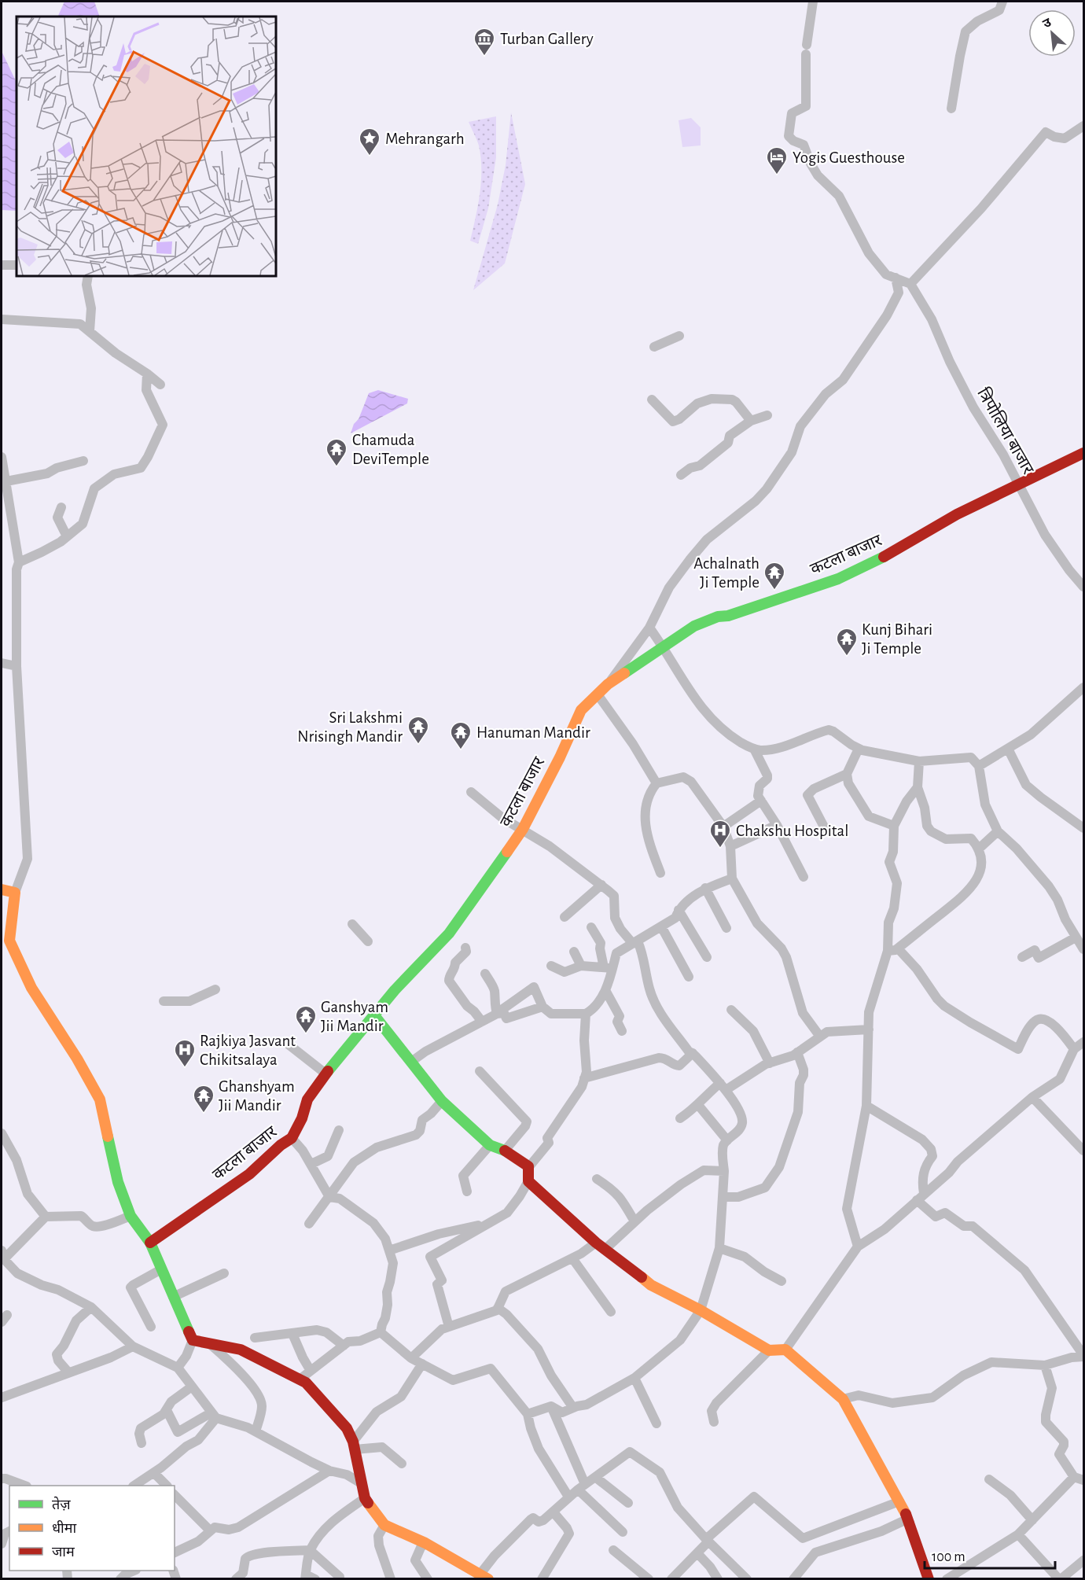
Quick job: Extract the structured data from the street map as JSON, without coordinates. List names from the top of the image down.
{
  "streets": {
    "street": ["त्रिपोलिया बाजार", "कटला बाजार"]
  },
  "crossings": [
    ["त्रिपोलिया बाजार", "कटला बाजार"]
  ],
  "places": {
    "museum": ["Turban Gallery"],
    "place": ["Mehrangarh"],
    "hotel": ["Yogis Guesthouse"],
    "temple": [
      "Chamuda DeviTemple",
      "Achalnath Ji Temple",
      "Kunj Bihari Ji Temple",
      "Sri Lakshmi Nrisingh Mandir",
      "Hanuman Mandir",
      "Ganshyam Jii Mandir",
      "Ghanshyam Jii Mandir"
    ],
    "hospital": ["Chakshu Hospital", "Rajkiya Jasvant Chikitsalaya"]
  },
  "legend": ["तेज़", "धीमा", "जाम"],
  "scale_bar": "100 m",
  "north": "top left"
}
